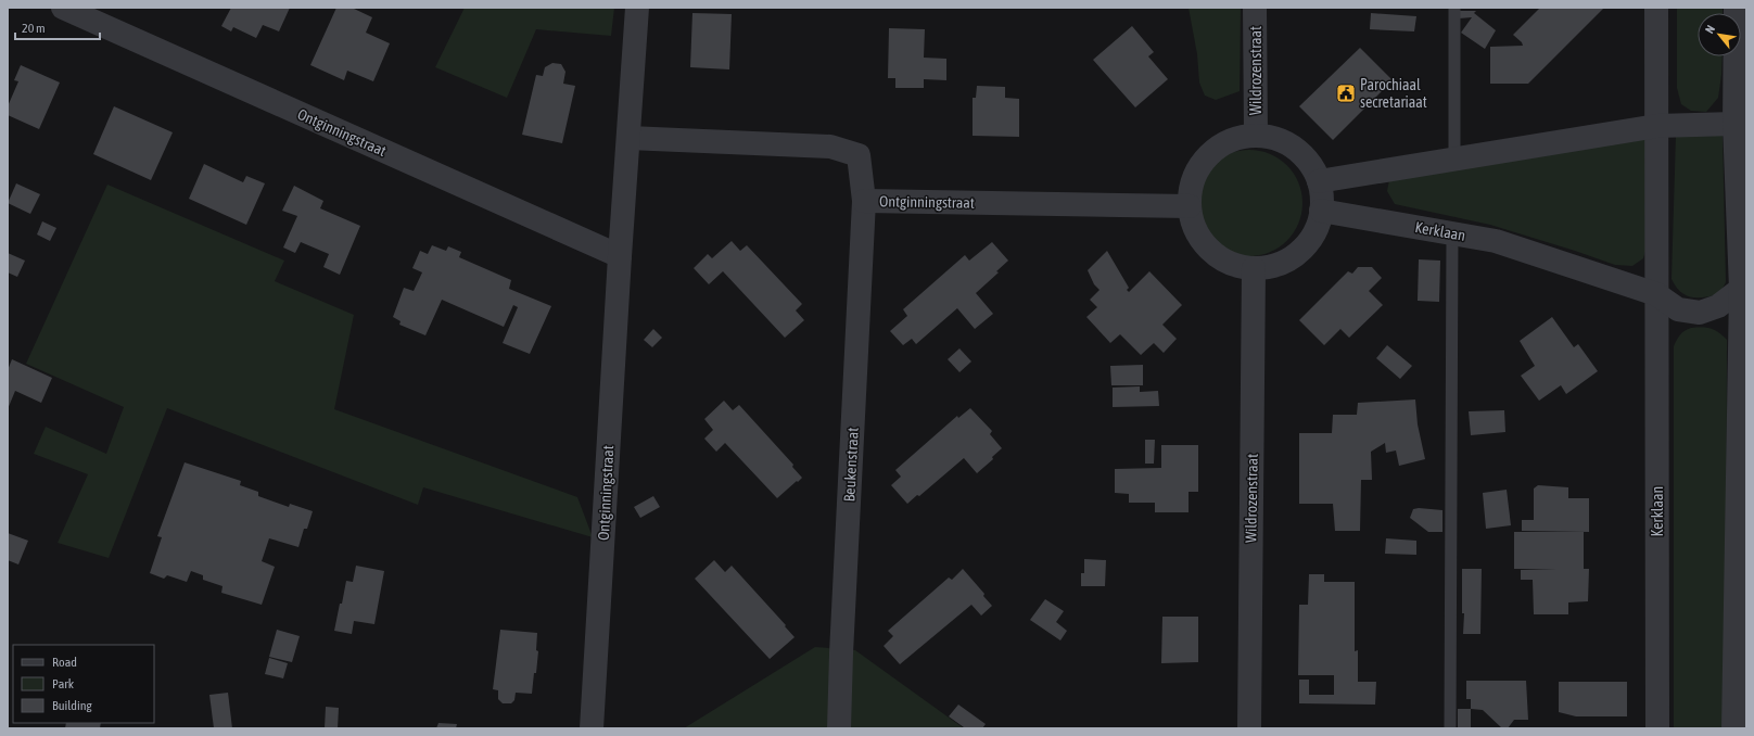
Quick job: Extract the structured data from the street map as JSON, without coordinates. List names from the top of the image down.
{
  "streets": {
    "street": [
      "Wildrozenstraat",
      "Ontginningstraat",
      "Kerklaan",
      "Beukenstraat"
    ]
  },
  "crossings": [
    ["Wildrozenstraat", "Ontginningstraat"],
    ["Wildrozenstraat", "Kerklaan"],
    ["Ontginningstraat", "Kerklaan"],
    ["Ontginningstraat", "Beukenstraat"]
  ],
  "places": {
    "public building": ["Parochiaal secretariaat"]
  },
  "legend": ["Road", "Park", "Building"],
  "scale_bar": "20 m",
  "north": "top left"
}
